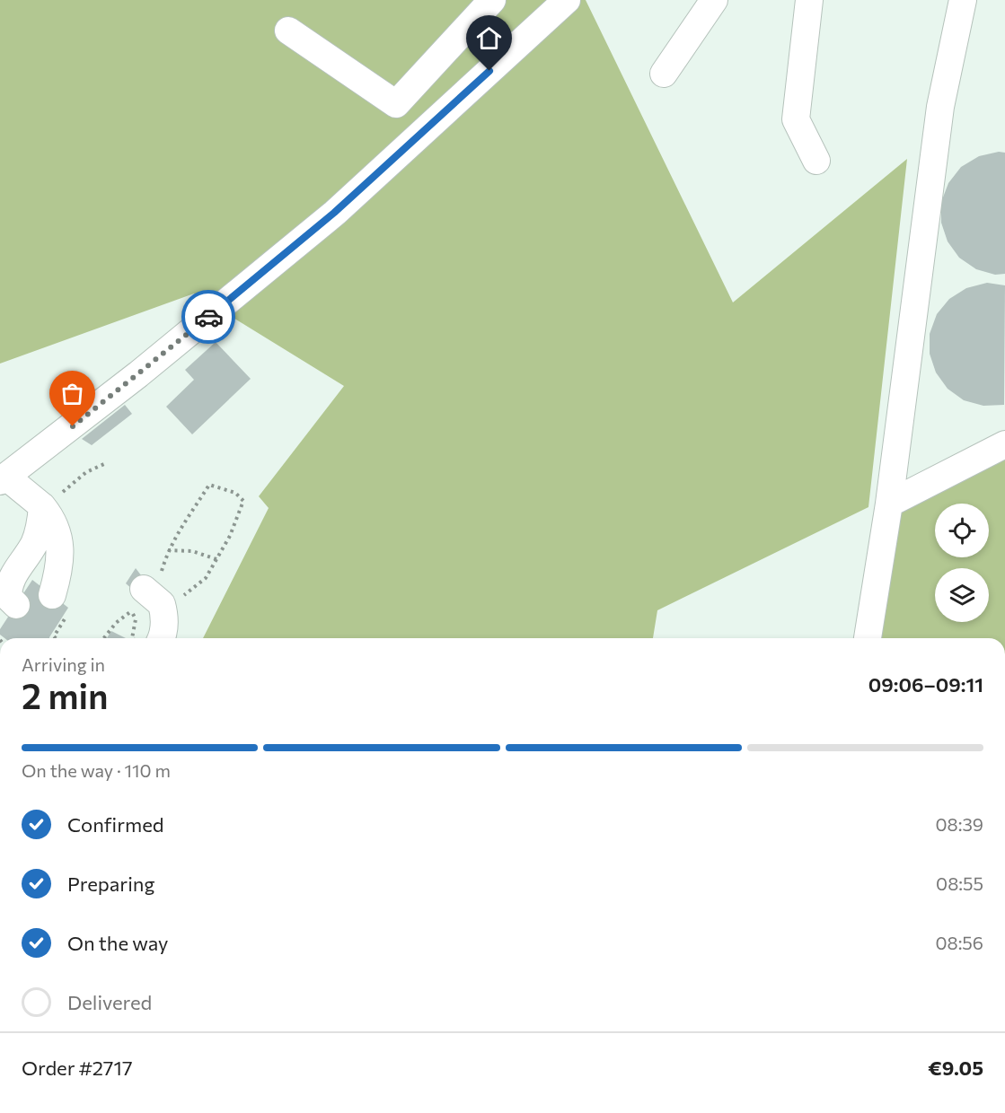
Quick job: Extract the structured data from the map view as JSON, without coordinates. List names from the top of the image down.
{
  "page": {
    "heading": ["2 min", "Arriving in", "09:06–09:11"],
    "panel": ["Order #2717", "€9.05"],
    "bar": "On the way · 110 m",
    "list": [
      ["Confirmed", "08:39"],
      ["Preparing", "08:55"],
      ["On the way", "08:56"],
      "Delivered"
    ]
  }
}
